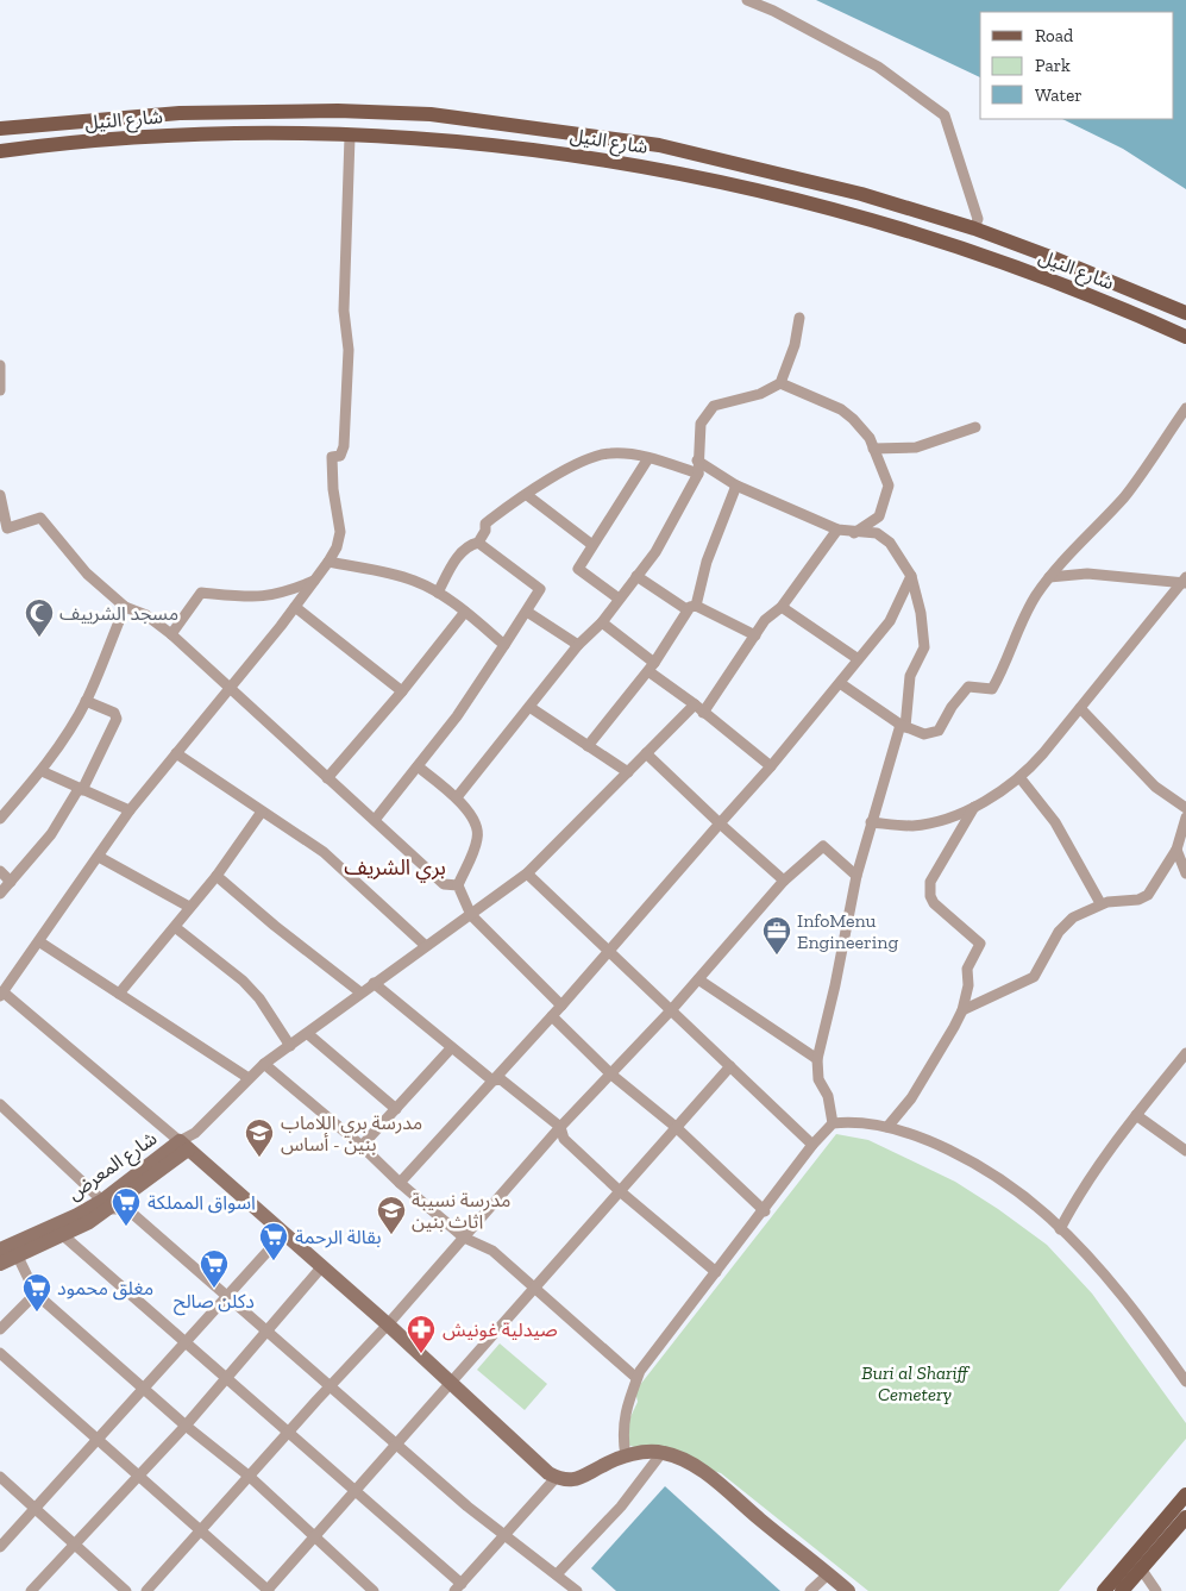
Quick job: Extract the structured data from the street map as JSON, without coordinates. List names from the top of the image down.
{
  "streets": {
    "main road": ["شارع النيل", "شارع المعرض"]
  },
  "districts": ["بري الشريف"],
  "parks": ["Buri al Shariff Cemetery"],
  "places": {
    "mosque": ["مسجد الشرييف"],
    "office": ["InfoMenu Engineering"],
    "school or university": ["مدرسة بري اللاماب بنين - أساس", "مدرسة نسيبة اثاث بنين"],
    "supermarket": [
      "اسواق المملكة",
      "بقالة الرحمة",
      "دكلن صالح",
      "مغلق محمود"
    ],
    "pharmacy": ["صيدلية غونيش"]
  },
  "legend": ["Road", "Park", "Water"]
}
